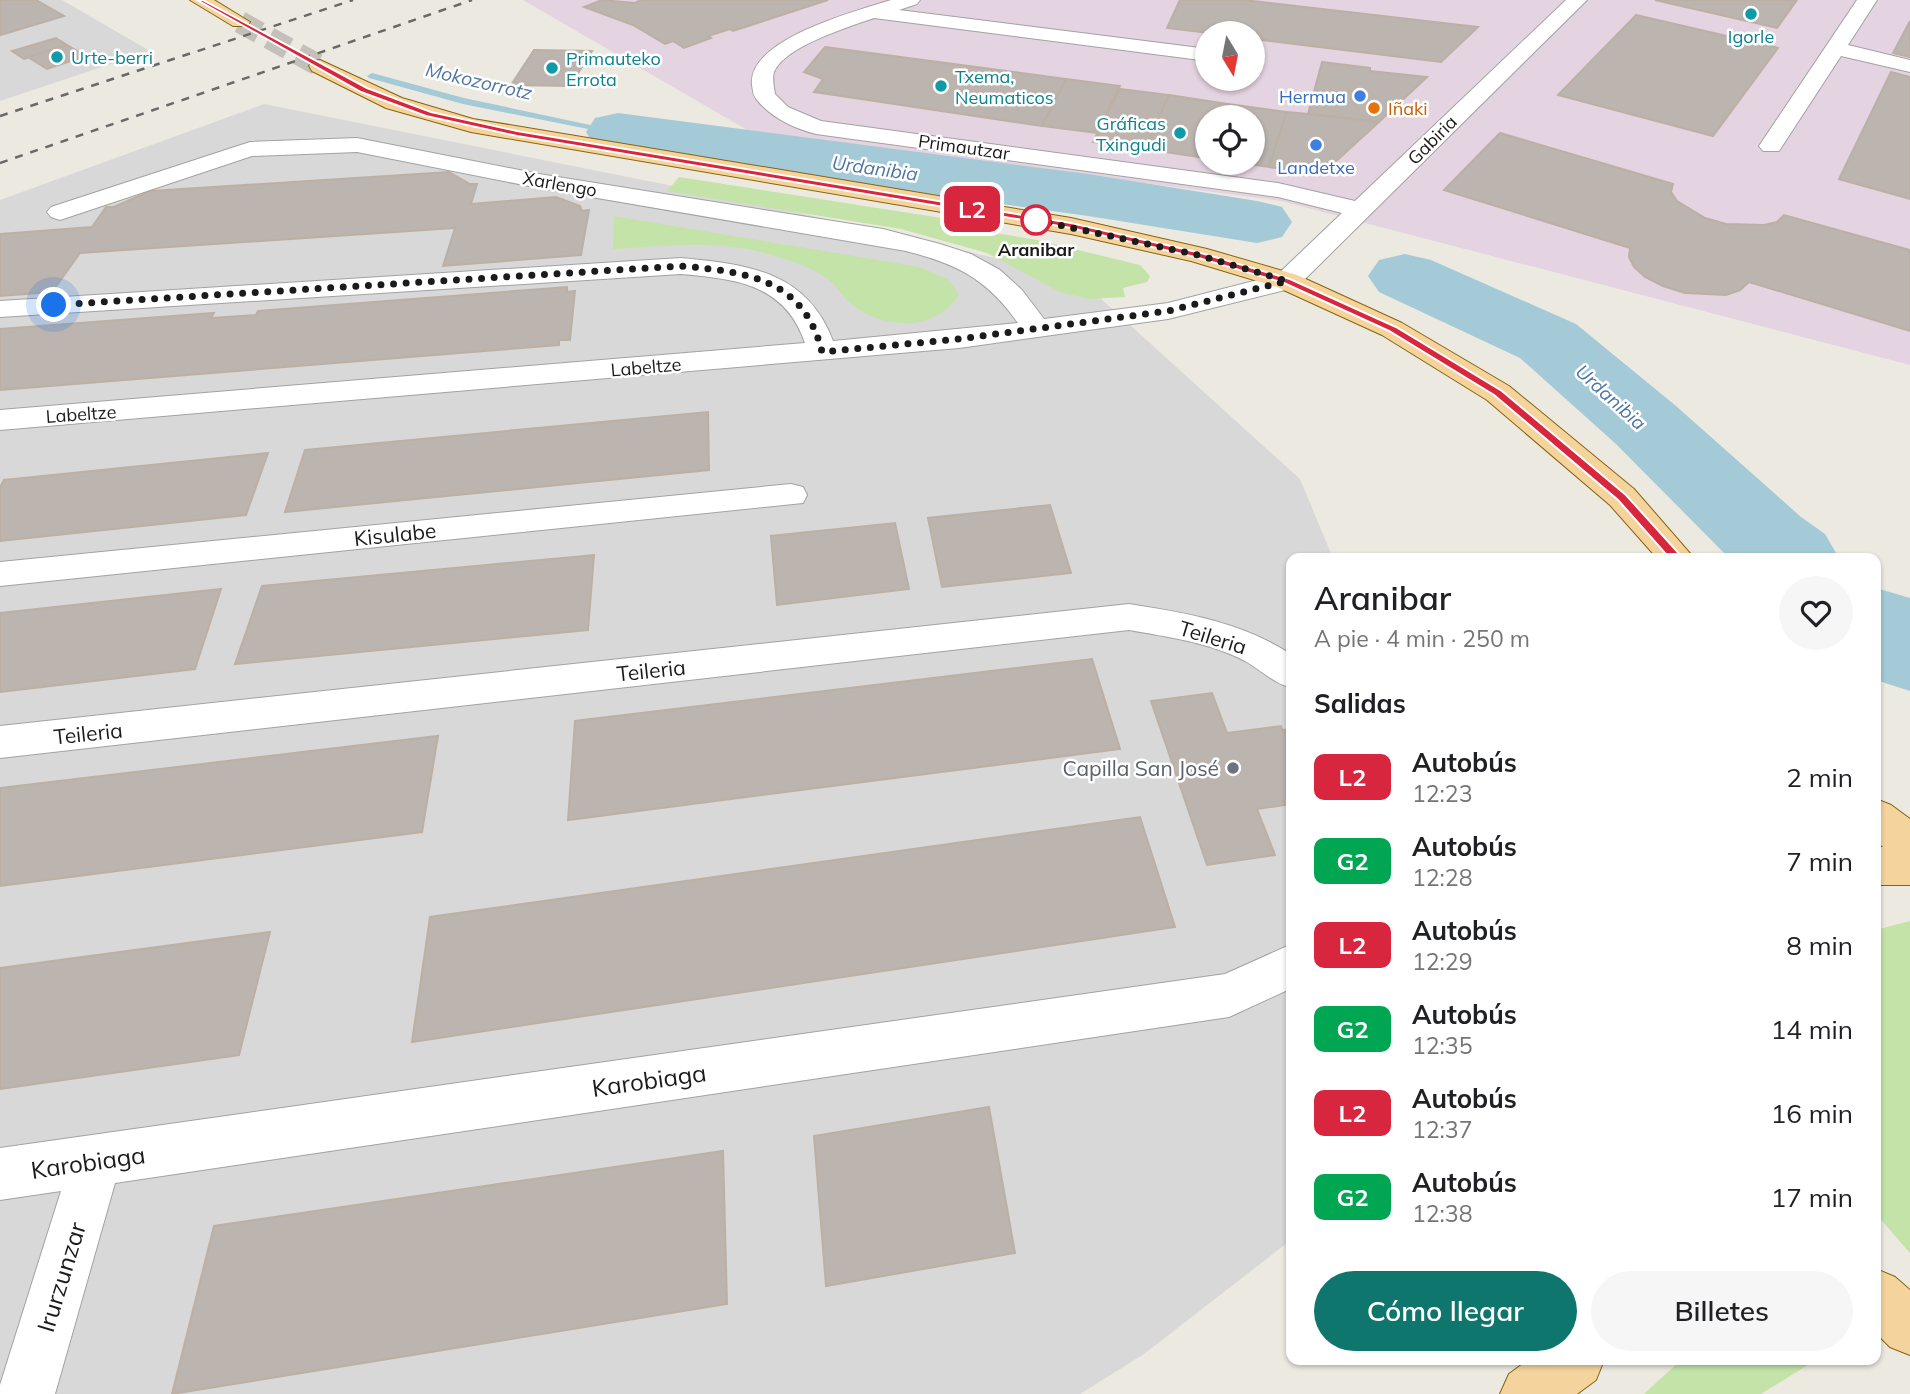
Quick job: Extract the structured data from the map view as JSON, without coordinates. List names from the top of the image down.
{
  "streets": {
    "street": [
      "Gabiria",
      "Primautzar",
      "Xarlengo",
      "Labeltze",
      "Kisulabe",
      "Teileria",
      "Karobiaga",
      "Irurzunzar"
    ]
  },
  "crossings": [
    ["Gabiria", "Primautzar"],
    ["Gabiria", "Labeltze"],
    ["Xarlengo", "Labeltze"],
    ["Karobiaga", "Irurzunzar"]
  ],
  "water": ["Mokozorrotz", "Urdanibia"],
  "places": [
    "Igorle",
    "Urte-berri",
    "Primauteko Errota",
    "Txema, Neumaticos",
    "Hermua",
    "Iñaki",
    "Gráficas Txingudi",
    "Landetxe",
    "Aranibar",
    "Capilla San José"
  ],
  "lines": ["bus line L2"],
  "north": "bottom",
  "page": {
    "on_map": "L2",
    "heading": [
      ["Aranibar", "A pie · 4 min · 250 m"],
      "Salidas"
    ],
    "list": [
      {
        "mark": "L2",
        "name": "Autobús",
        "note": "12:23",
        "value": "2 min"
      },
      {
        "mark": "G2",
        "name": "Autobús",
        "note": "12:28",
        "value": "7 min"
      },
      {
        "mark": "L2",
        "name": "Autobús",
        "note": "12:29",
        "value": "8 min"
      },
      {
        "mark": "G2",
        "name": "Autobús",
        "note": "12:35",
        "value": "14 min"
      },
      {
        "mark": "L2",
        "name": "Autobús",
        "note": "12:37",
        "value": "16 min"
      },
      {
        "mark": "G2",
        "name": "Autobús",
        "note": "12:38",
        "value": "17 min"
      }
    ],
    "buttons": ["Cómo llegar", "Billetes"]
  }
}
